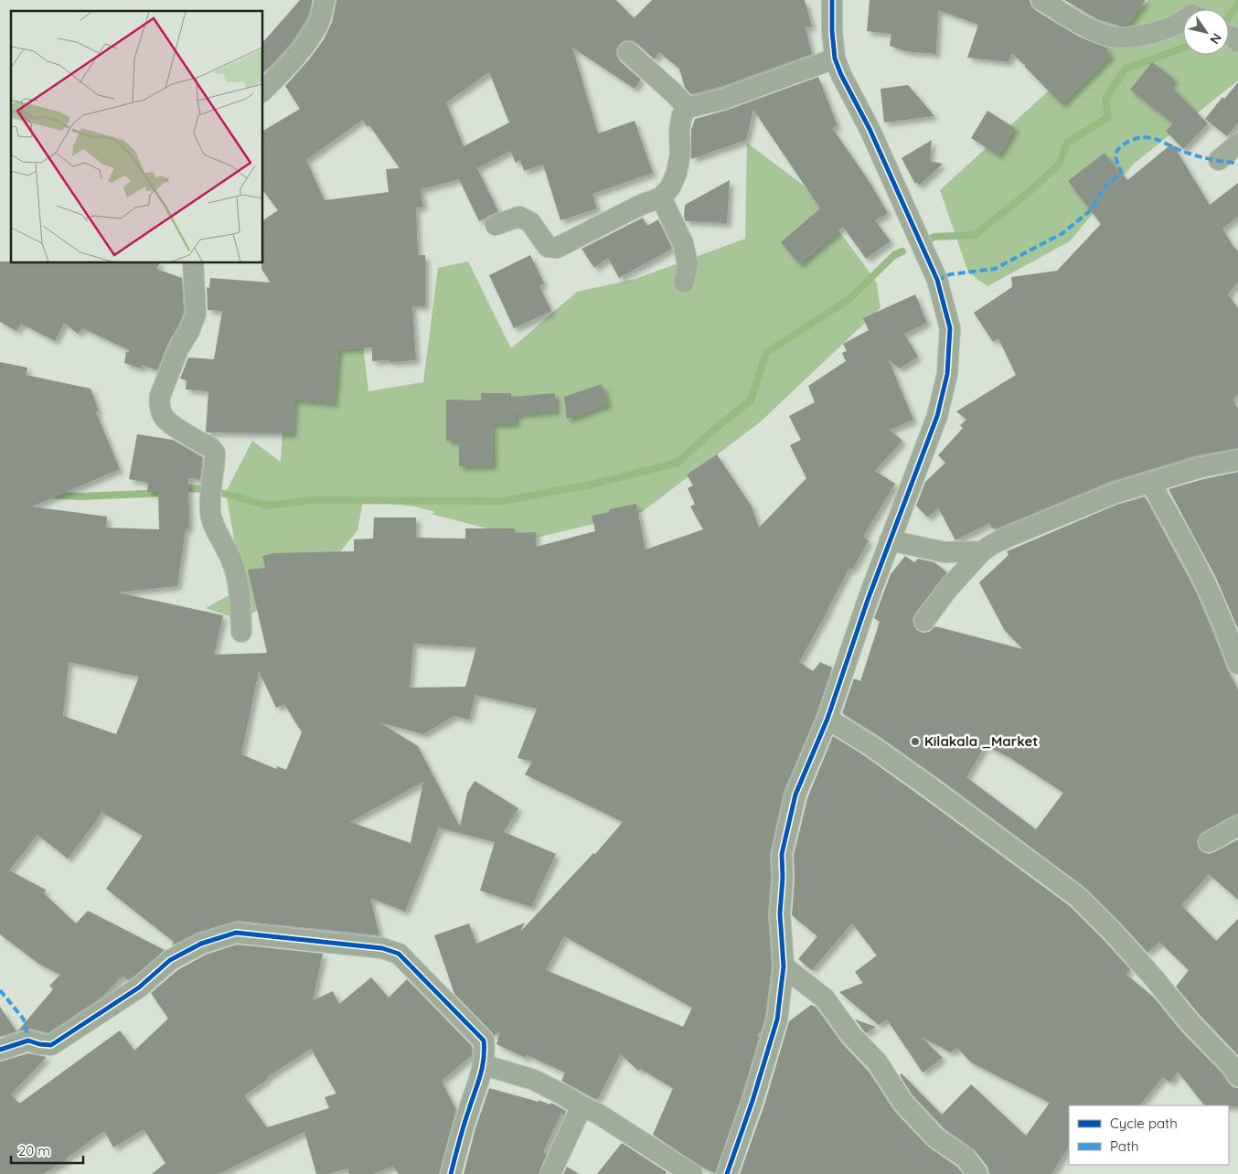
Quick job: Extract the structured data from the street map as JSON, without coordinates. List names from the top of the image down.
{
  "places": ["Kilakala _Market"],
  "legend": ["Cycle path", "Path"],
  "scale_bar": "20 m",
  "north": "bottom right"
}
